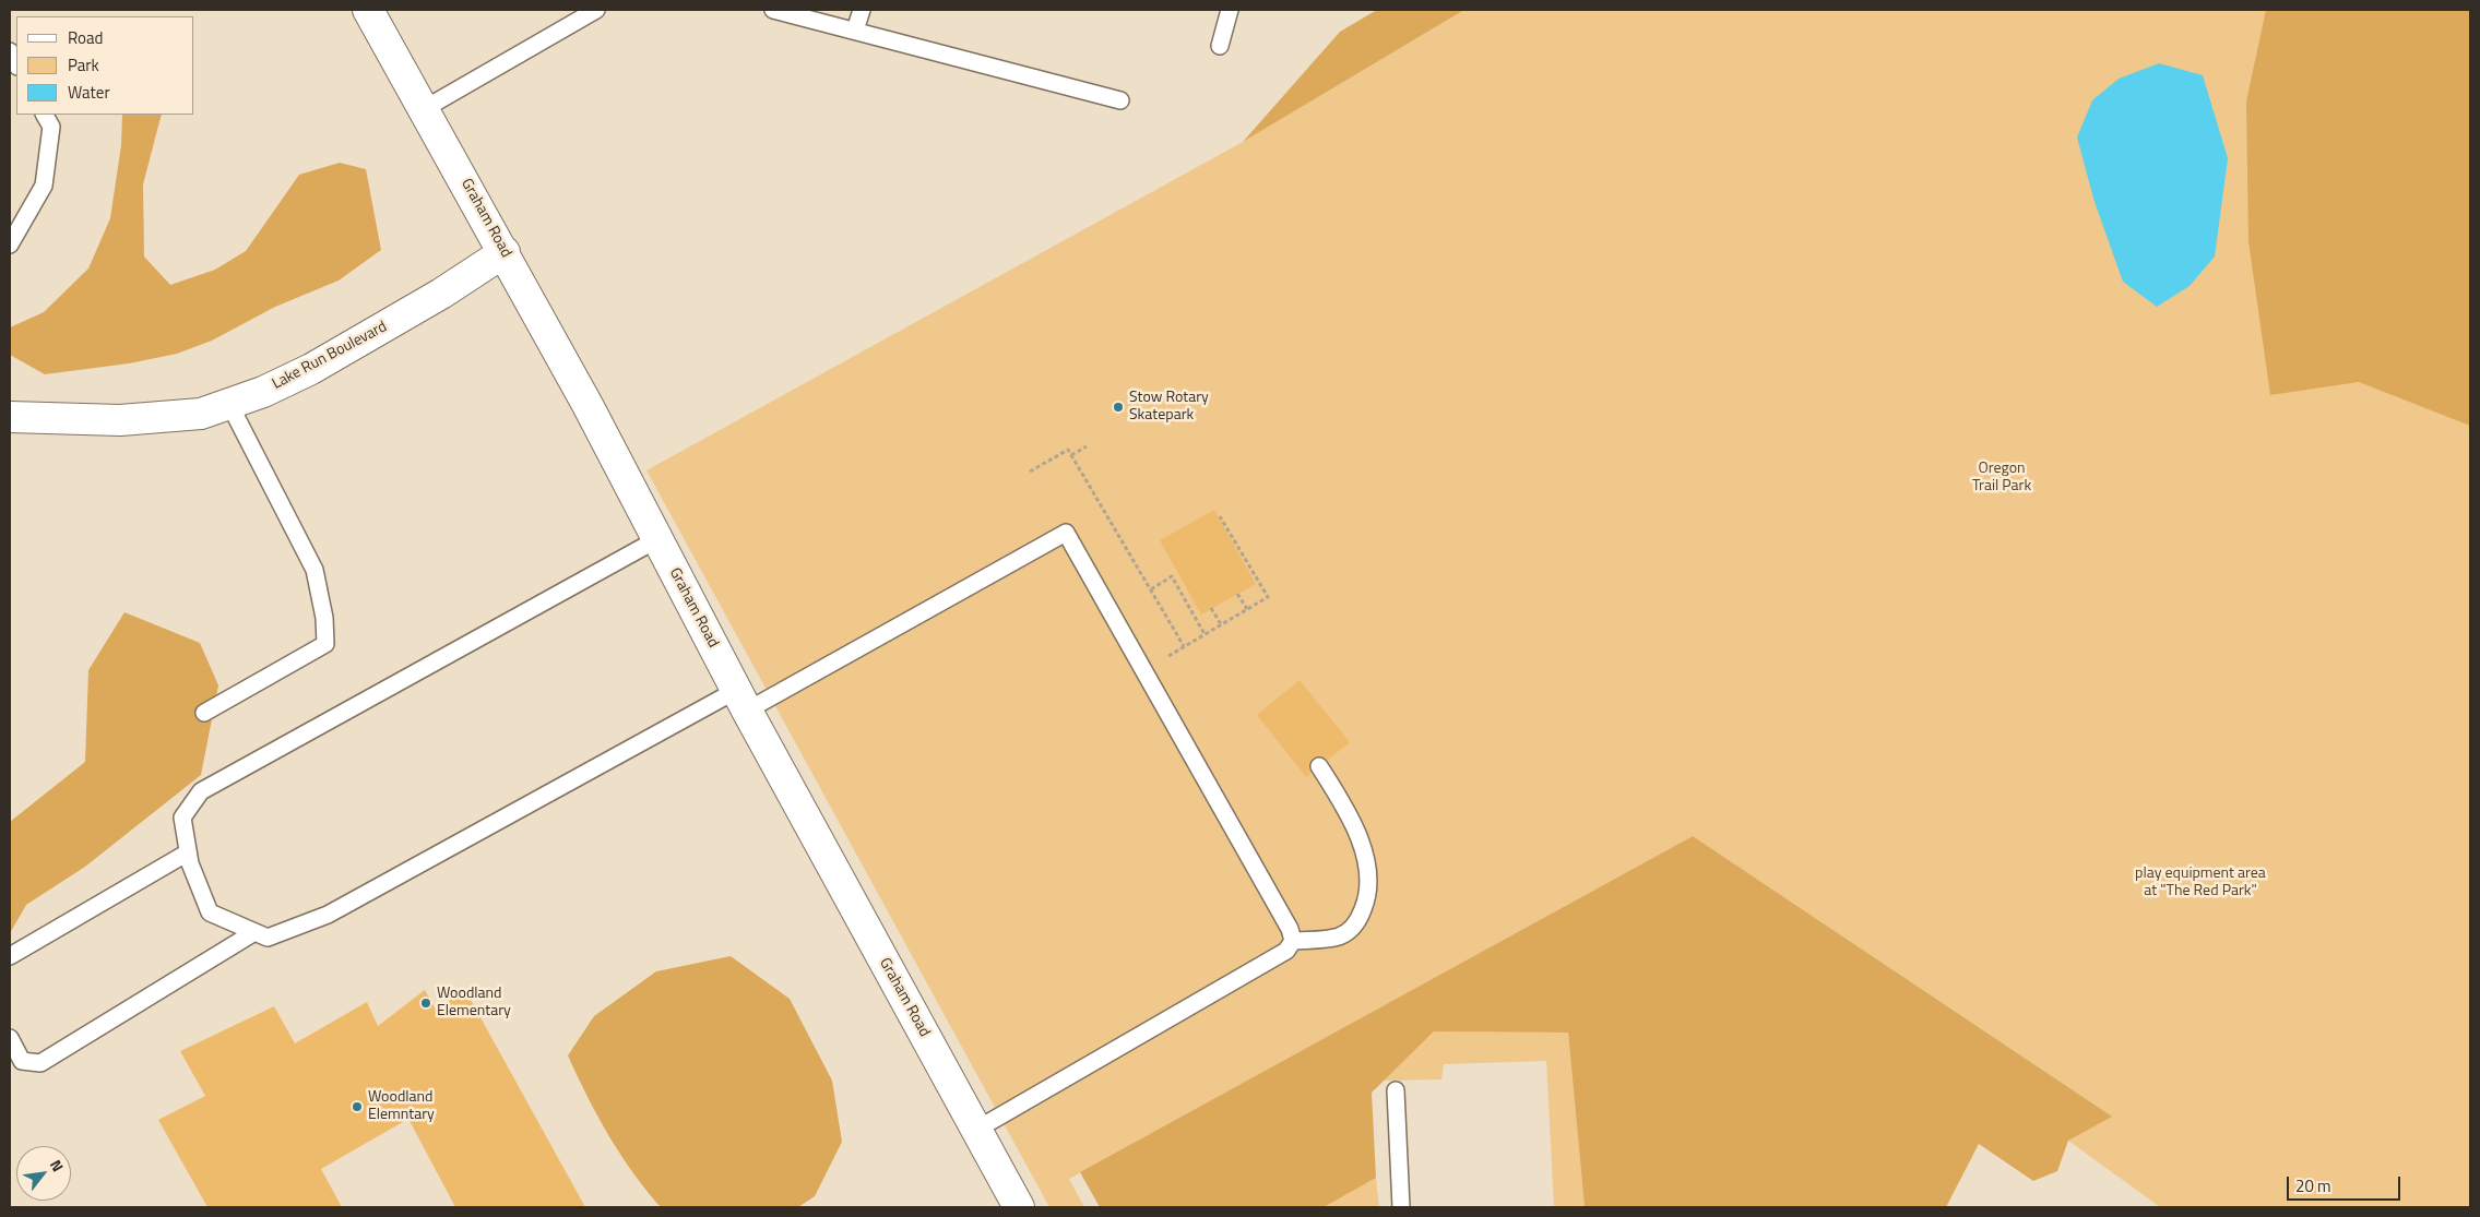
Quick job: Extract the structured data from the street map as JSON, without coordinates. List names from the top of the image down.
{
  "streets": {
    "main road": ["Graham Road", "Lake Run Boulevard"]
  },
  "crossings": [
    ["Graham Road", "Lake Run Boulevard"]
  ],
  "parks": ["Oregon Trail Park", "play equipment area at \"The Red Park\""],
  "places": ["Stow Rotary Skatepark", "Woodland Elementary", "Woodland Elemntary"],
  "legend": ["Road", "Park", "Water"],
  "scale_bar": "20 m",
  "north": "top right"
}
